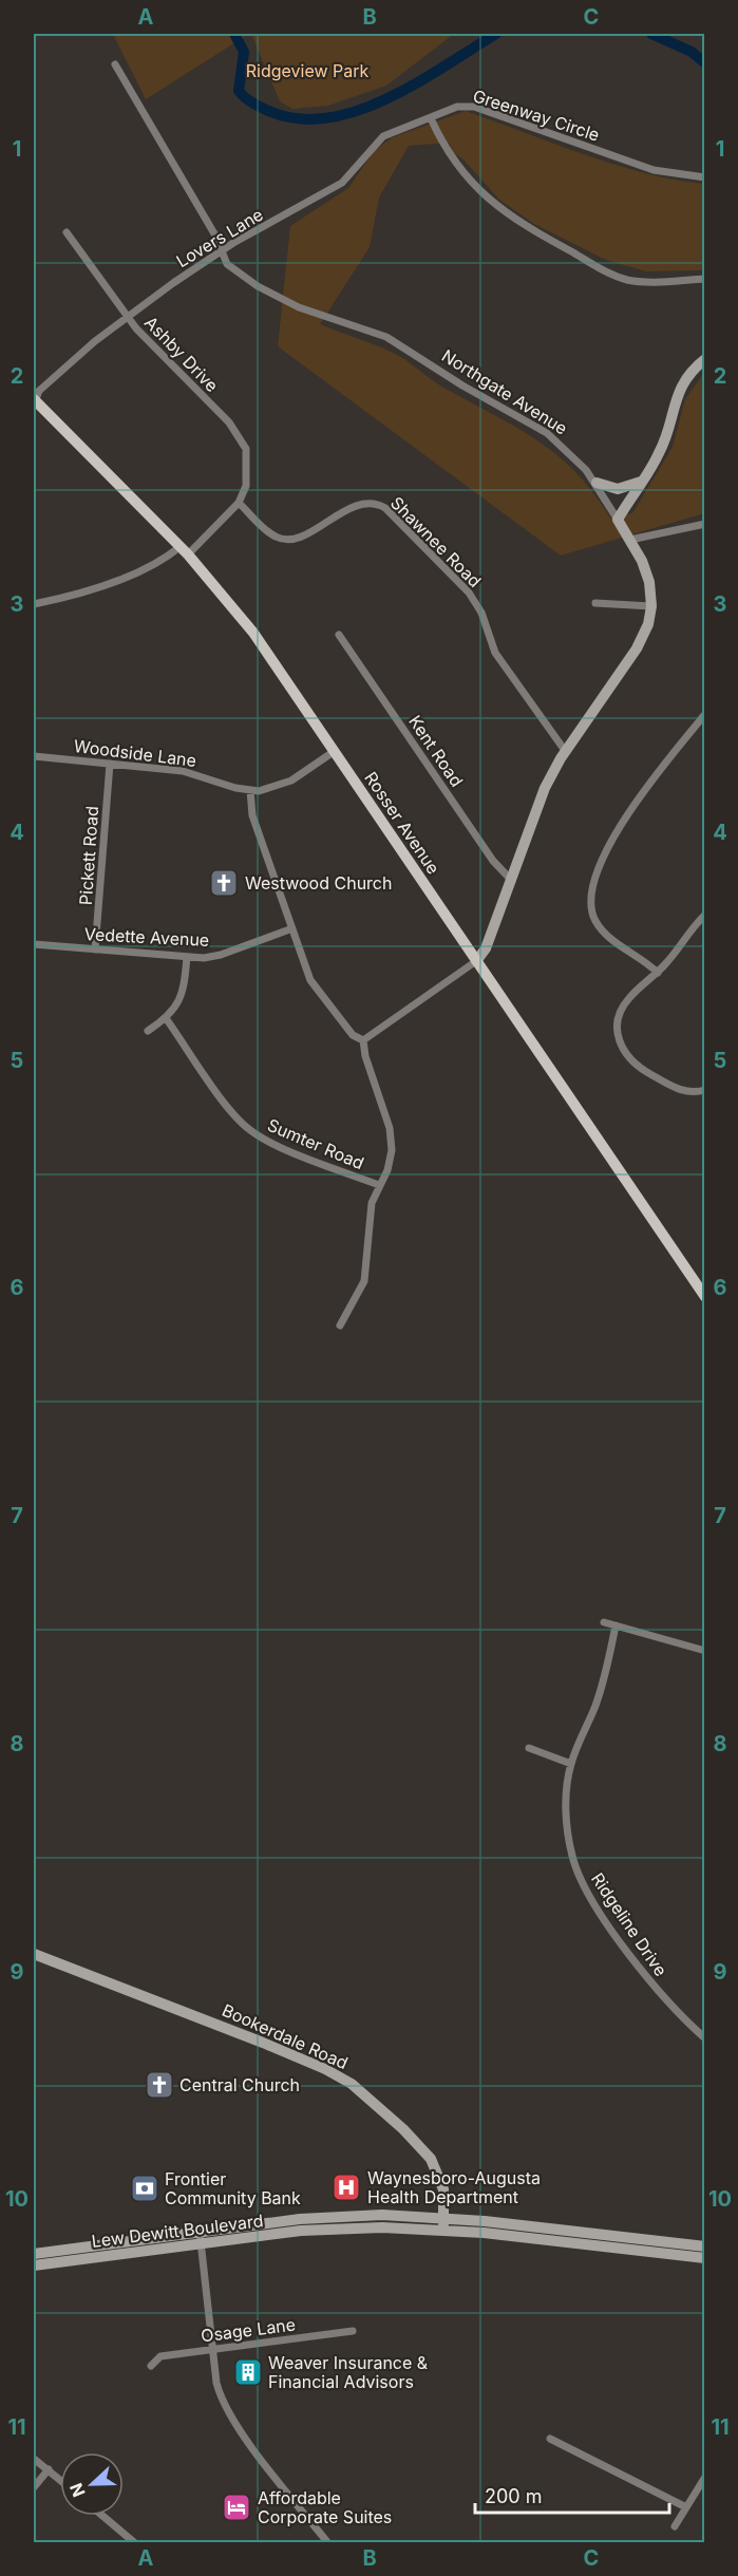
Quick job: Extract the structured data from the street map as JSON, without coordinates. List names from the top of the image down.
{
  "streets": {
    "main road": [
      "Northgate Avenue",
      "Rosser Avenue",
      "Bookerdale Road",
      "Lew Dewitt Boulevard"
    ],
    "street": [
      "Greenway Circle",
      "Lovers Lane",
      "Ashby Drive",
      "Shawnee Road",
      "Kent Road",
      "Woodside Lane",
      "Pickett Road",
      "Vedette Avenue",
      "Sumter Road",
      "Ridgeline Drive",
      "Osage Lane"
    ]
  },
  "crossings": [
    ["Greenway Circle", "Lovers Lane"],
    ["Lovers Lane", "Ashby Drive"],
    ["Lovers Lane", "Northgate Avenue"],
    ["Lovers Lane", "Rosser Avenue"],
    ["Ashby Drive", "Shawnee Road"],
    ["Northgate Avenue", "Shawnee Road"],
    ["Northgate Avenue", "Kent Road"],
    ["Northgate Avenue", "Rosser Avenue"],
    ["Woodside Lane", "Rosser Avenue"],
    ["Woodside Lane", "Pickett Road"],
    ["Pickett Road", "Vedette Avenue"],
    ["Bookerdale Road", "Lew Dewitt Boulevard"]
  ],
  "parks": ["Ridgeview Park"],
  "places": {
    "church": ["Westwood Church", "Central Church"],
    "hospital": ["Waynesboro-Augusta Health Department"],
    "bank": ["Frontier Community Bank"],
    "building": ["Weaver Insurance & Financial Advisors"],
    "hotel": ["Affordable Corporate Suites"]
  },
  "scale_bar": "200 m",
  "north": "left",
  "grid": {
    "columns": ["A", "B", "C"],
    "rows": [
      "1",
      "2",
      "3",
      "4",
      "5",
      "6",
      "7",
      "8",
      "9",
      "10",
      "11"
    ]
  }
}
